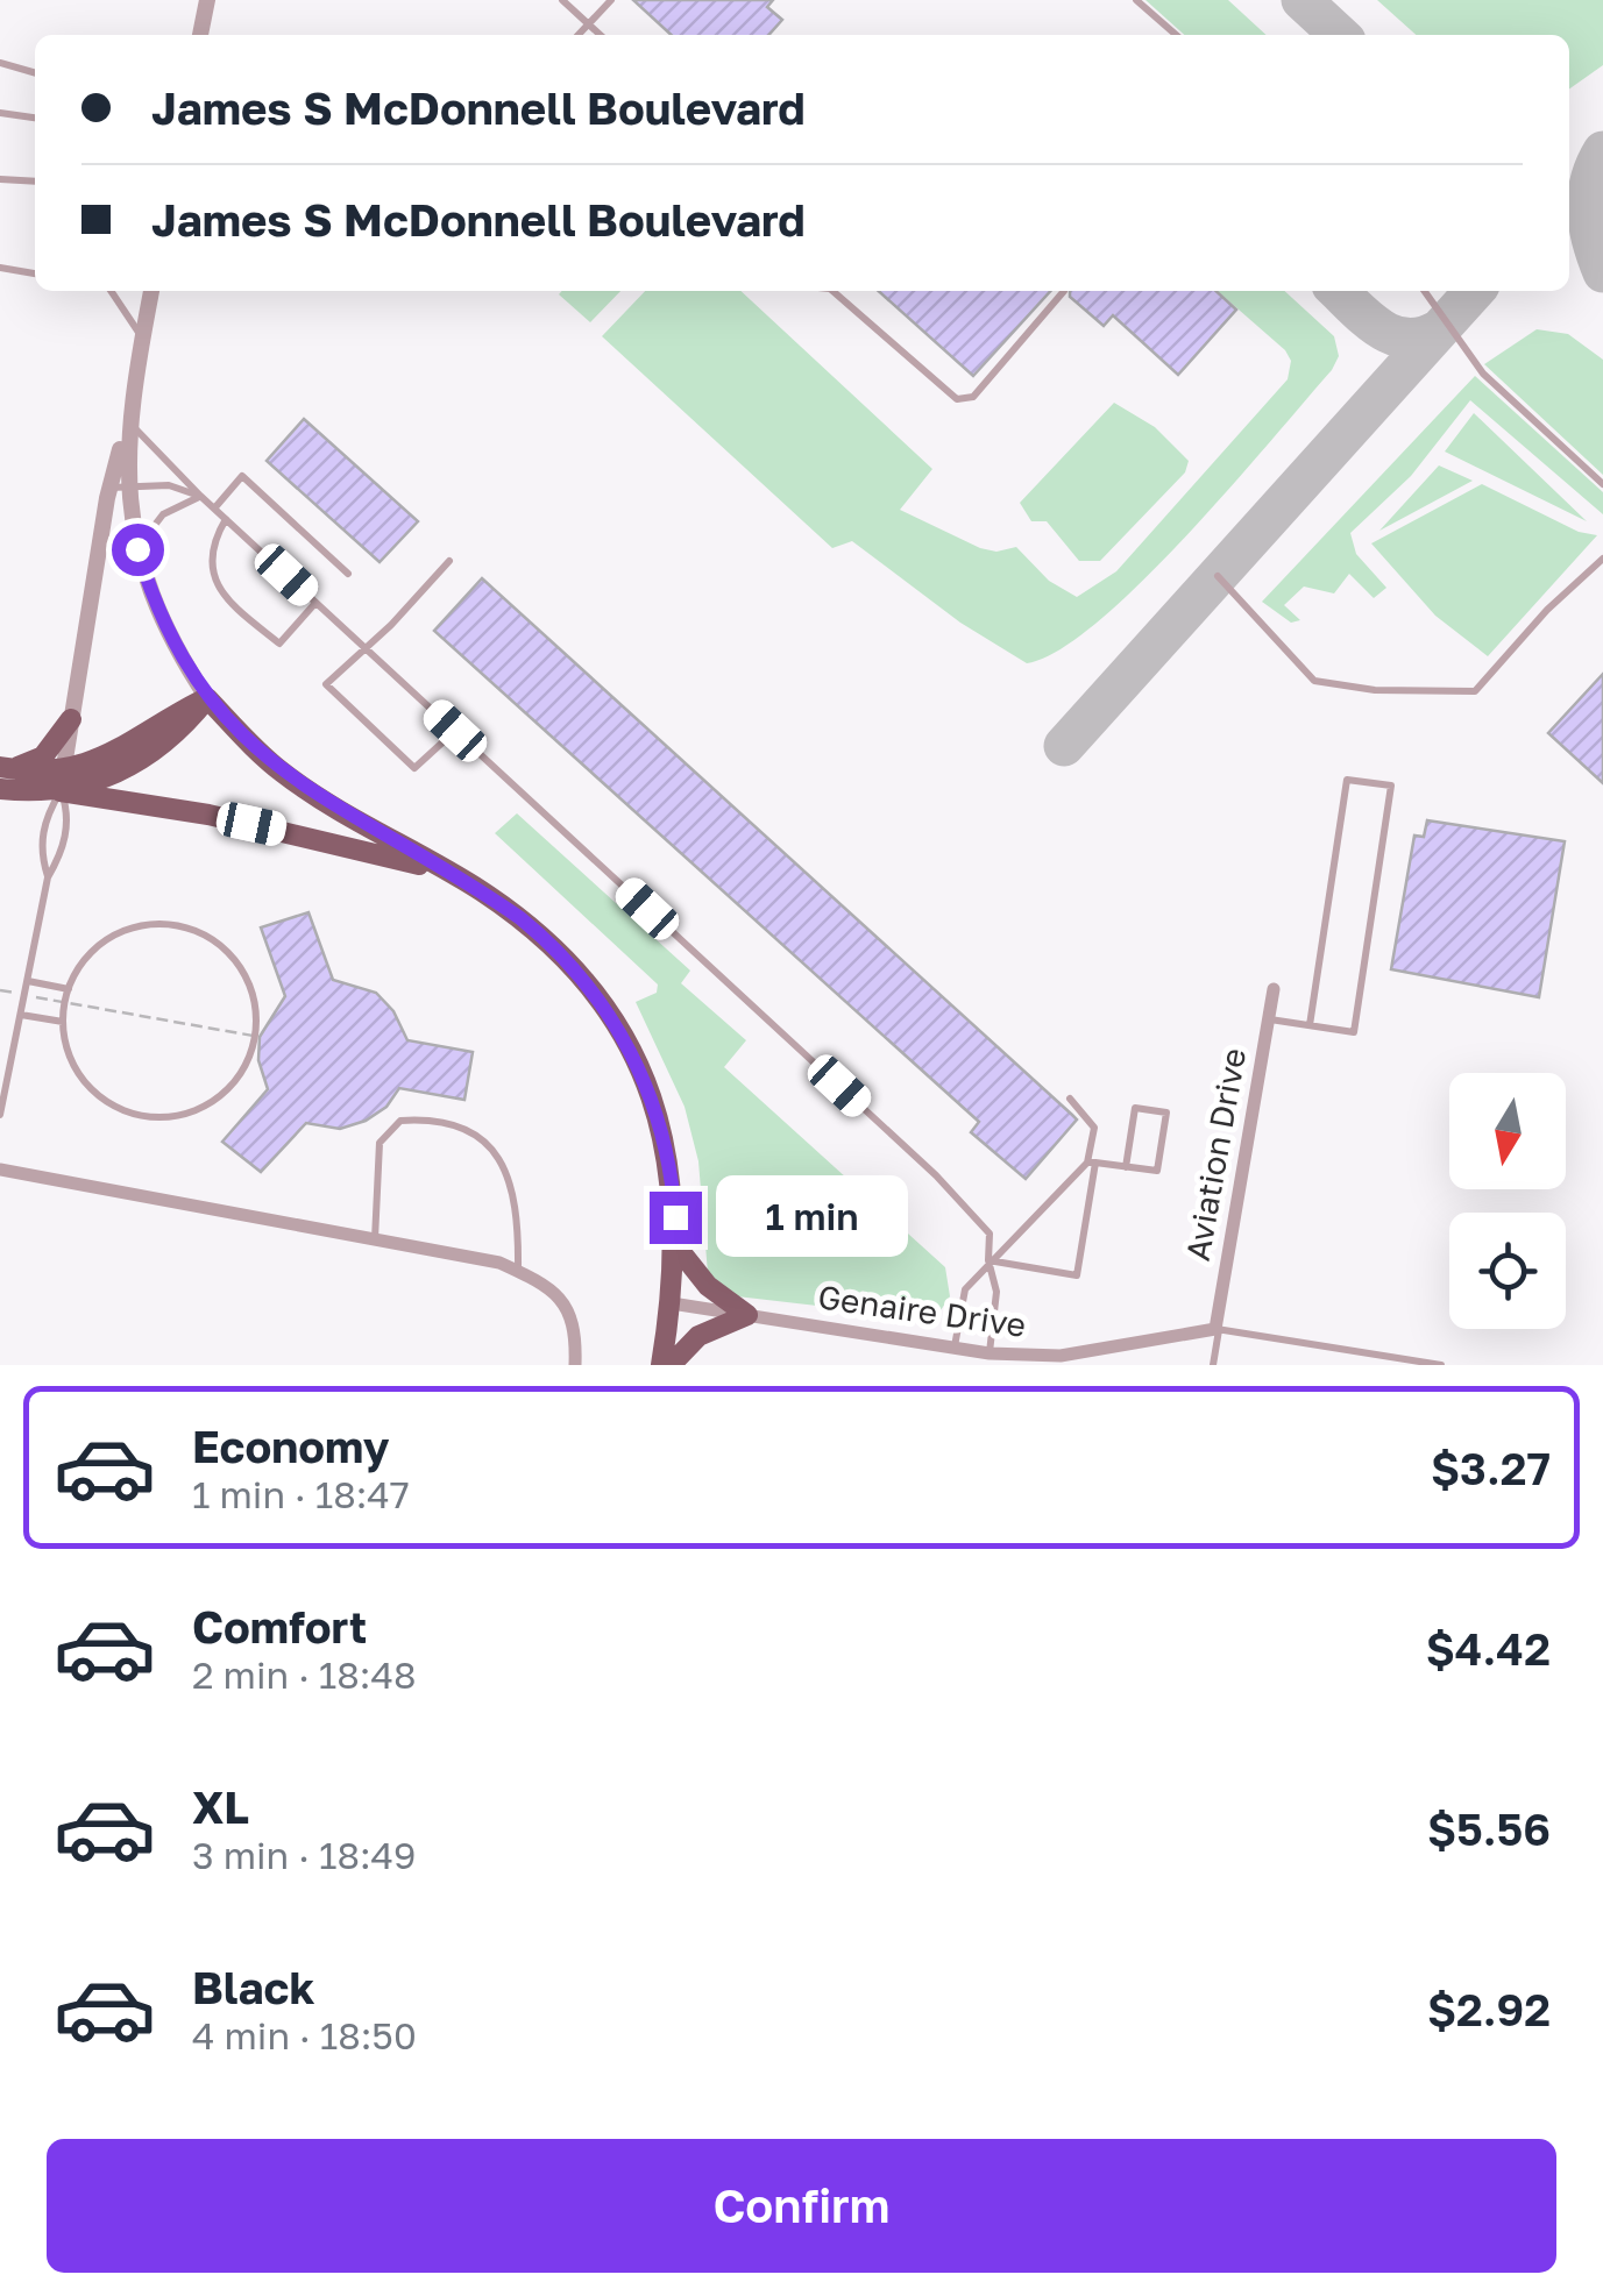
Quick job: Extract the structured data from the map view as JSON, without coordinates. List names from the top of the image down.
{
  "streets": {
    "street": ["Aviation Drive", "Genaire Drive"]
  },
  "crossings": [
    ["Aviation Drive", "Genaire Drive"]
  ],
  "north": "bottom",
  "page": {
    "banner": ["James S McDonnell Boulevard", "James S McDonnell Boulevard"],
    "bubble": "1 min",
    "list": [
      {
        "name": "Economy",
        "note": "1 min · 18:47",
        "value": "$3.27"
      },
      {
        "name": "Comfort",
        "note": "2 min · 18:48",
        "value": "$4.42"
      },
      {
        "name": "XL",
        "note": "3 min · 18:49",
        "value": "$5.56"
      },
      {
        "name": "Black",
        "note": "4 min · 18:50",
        "value": "$2.92"
      }
    ],
    "buttons": "Confirm"
  }
}
